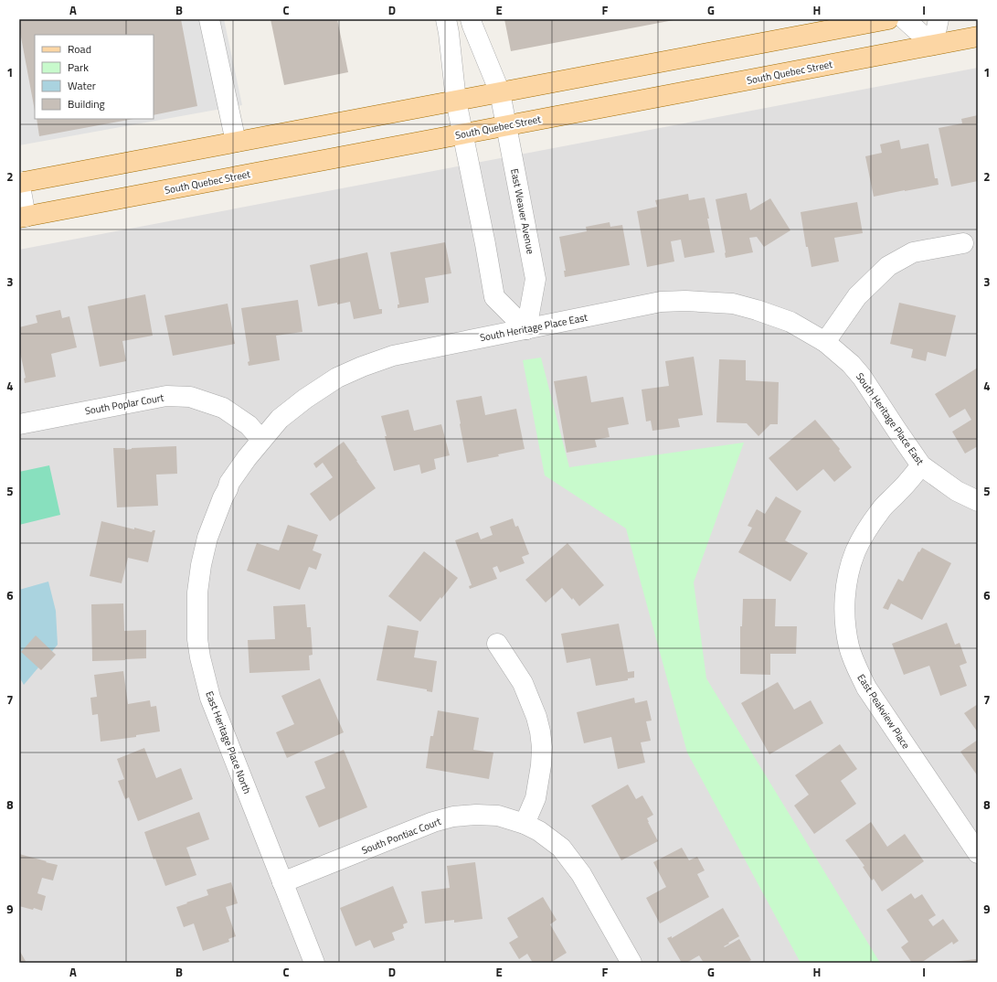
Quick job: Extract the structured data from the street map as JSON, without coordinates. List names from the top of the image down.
{
  "streets": {
    "main road": ["South Quebec Street"],
    "street": [
      "East Weaver Avenue",
      "South Heritage Place East",
      "South Poplar Court",
      "East Peakview Place",
      "East Heritage Place North",
      "South Pontiac Court"
    ]
  },
  "crossings": [
    ["South Quebec Street", "East Weaver Avenue"],
    ["East Weaver Avenue", "South Heritage Place East"],
    ["South Heritage Place East", "South Poplar Court"],
    ["South Heritage Place East", "East Peakview Place"],
    ["South Heritage Place East", "East Heritage Place North"],
    ["South Poplar Court", "East Heritage Place North"],
    ["East Heritage Place North", "South Pontiac Court"]
  ],
  "legend": [
    "Road",
    "Park",
    "Water",
    "Building"
  ],
  "grid": {
    "columns": [
      "A",
      "B",
      "C",
      "D",
      "E",
      "F",
      "G",
      "H",
      "I"
    ],
    "rows": [
      "1",
      "2",
      "3",
      "4",
      "5",
      "6",
      "7",
      "8",
      "9"
    ]
  }
}
